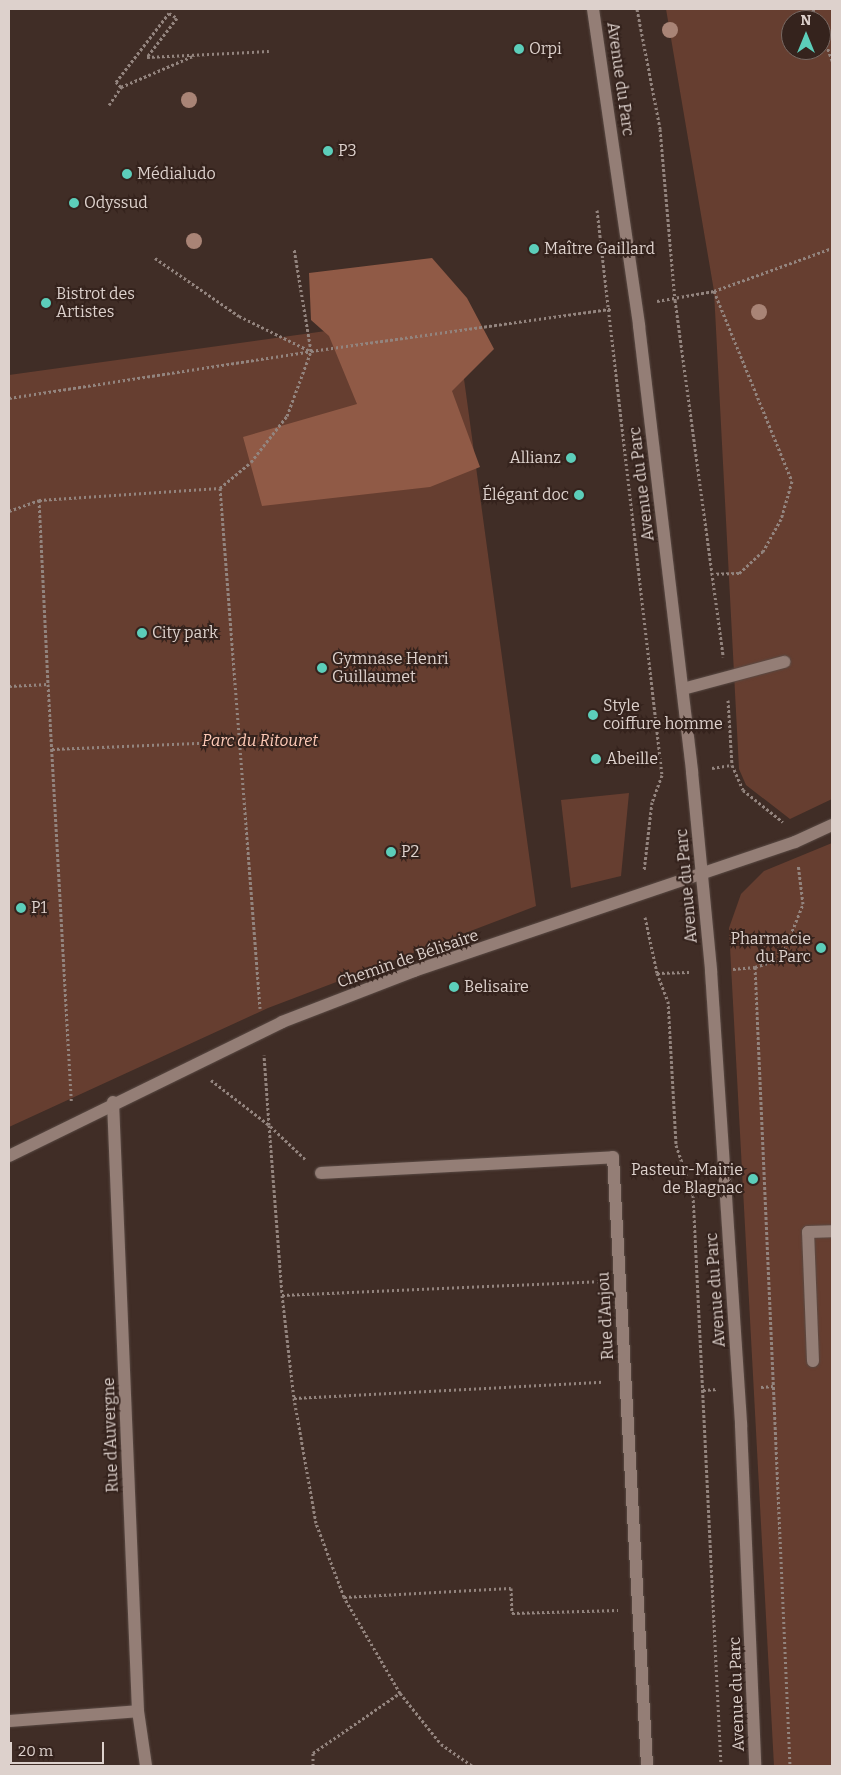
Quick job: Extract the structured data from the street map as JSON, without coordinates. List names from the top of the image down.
{
  "streets": {
    "street": [
      "Avenue du Parc",
      "Chemin de Bélisaire",
      "Rue d'Anjou",
      "Rue d'Auvergne"
    ]
  },
  "crossings": [
    ["Avenue du Parc", "Chemin de Bélisaire"],
    ["Chemin de Bélisaire", "Rue d'Auvergne"]
  ],
  "parks": ["Parc du Ritouret"],
  "places": [
    "Orpi",
    "P3",
    "Médialudo",
    "Odyssud",
    "Maître Gaillard",
    "Bistrot des Artistes",
    "Allianz",
    "Élégant doc",
    "City park",
    "Gymnase Henri Guillaumet",
    "Style coiffure homme",
    "Abeille",
    "P2",
    "P1",
    "Pharmacie du Parc",
    "Belisaire",
    "Pasteur-Mairie de Blagnac"
  ],
  "scale_bar": "20 m",
  "north": "top"
}
